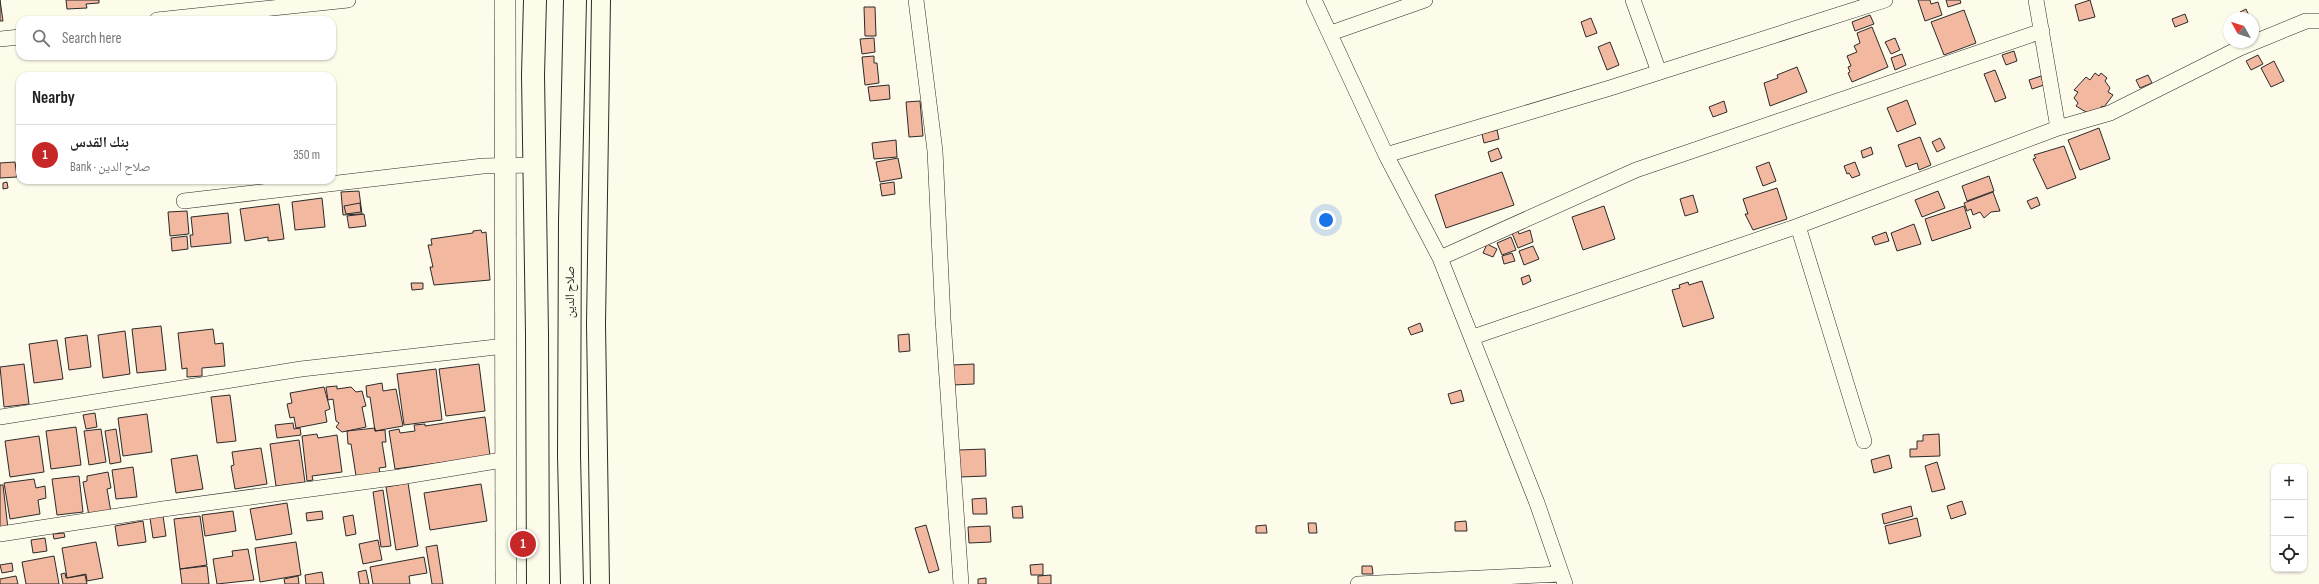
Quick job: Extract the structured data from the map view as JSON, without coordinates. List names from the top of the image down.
{
  "streets": {
    "highway": ["صلاح الدين"]
  },
  "north": "top left",
  "page": {
    "search": "Search here",
    "heading": "Nearby",
    "list": [
      {
        "mark": "1",
        "name": "بنك القدس",
        "note": "Bank · صلاح الدين",
        "value": "350 m"
      }
    ],
    "map_buttons": ["+", "−"],
    "pins": "1"
  }
}
